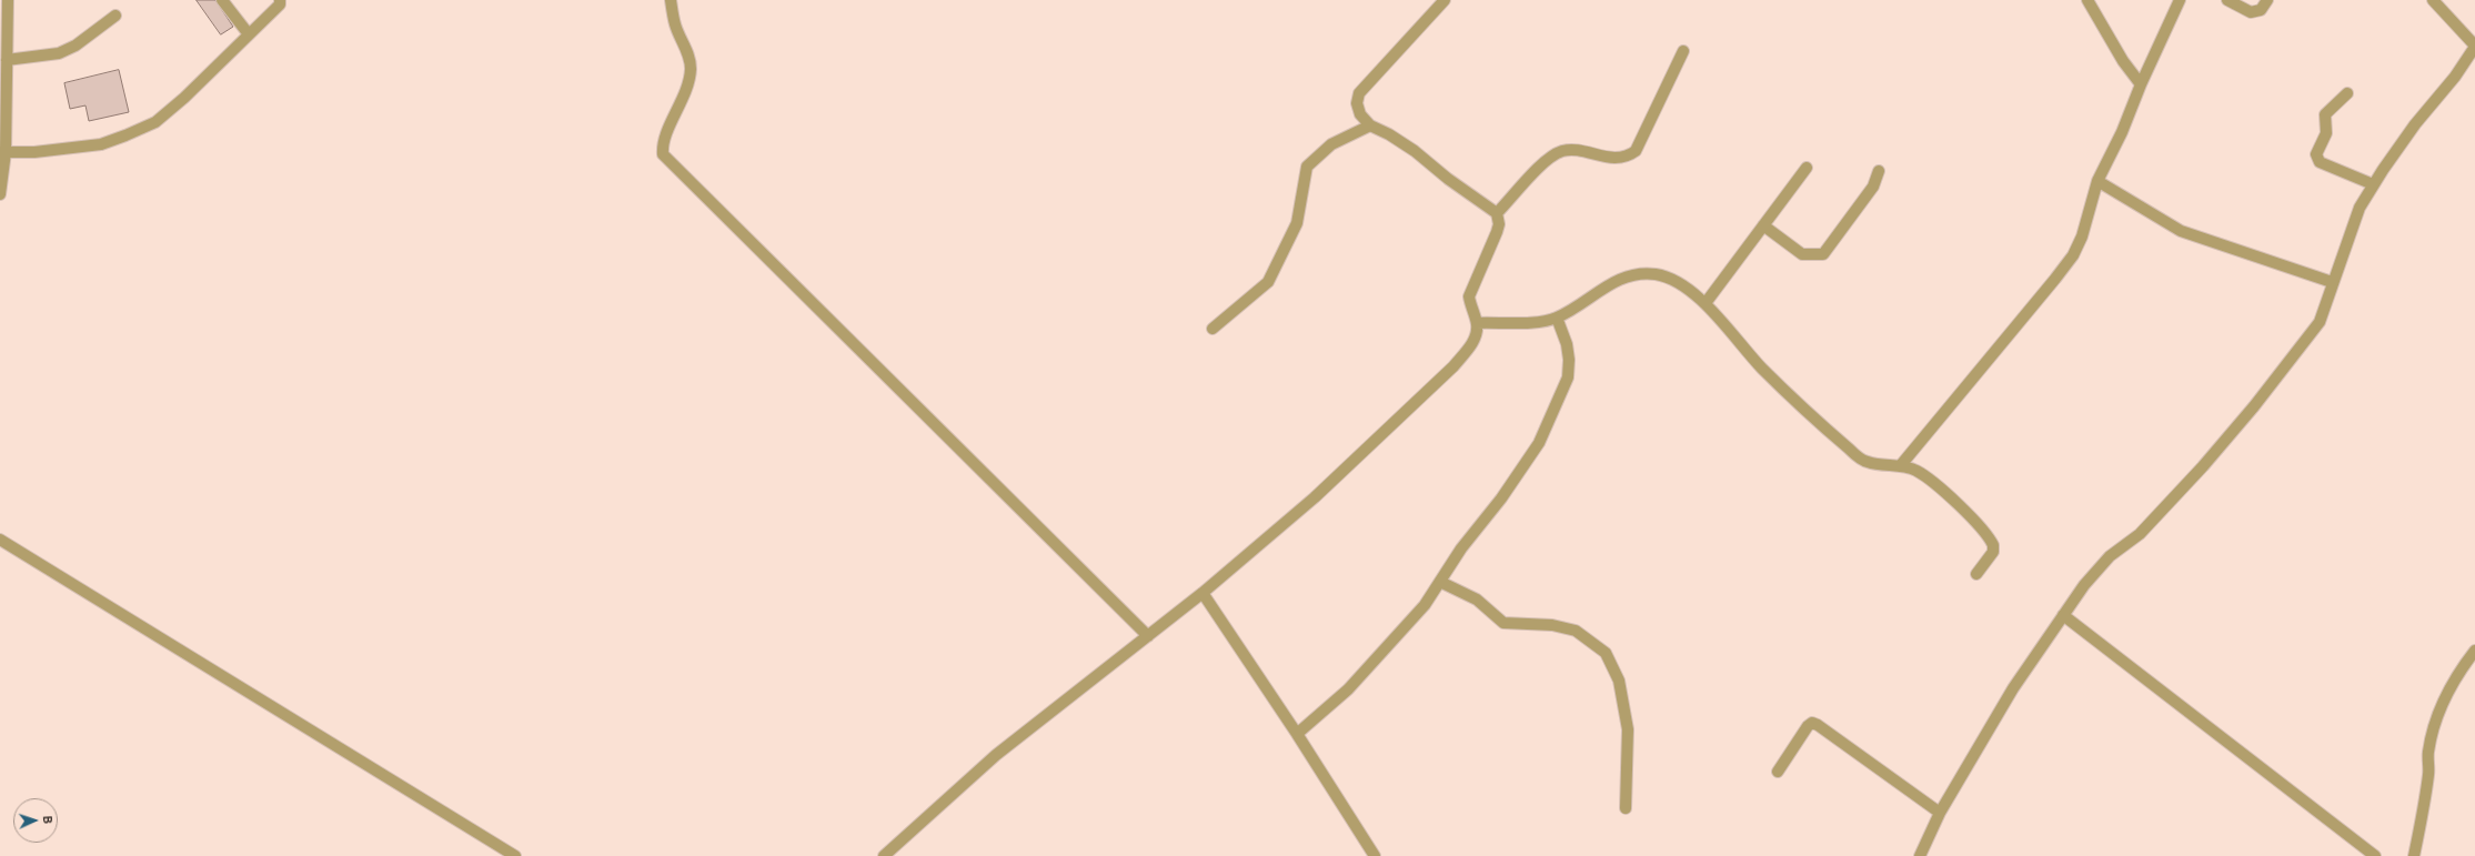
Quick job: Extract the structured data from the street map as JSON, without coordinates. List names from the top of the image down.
{
  "north": "right"
}
